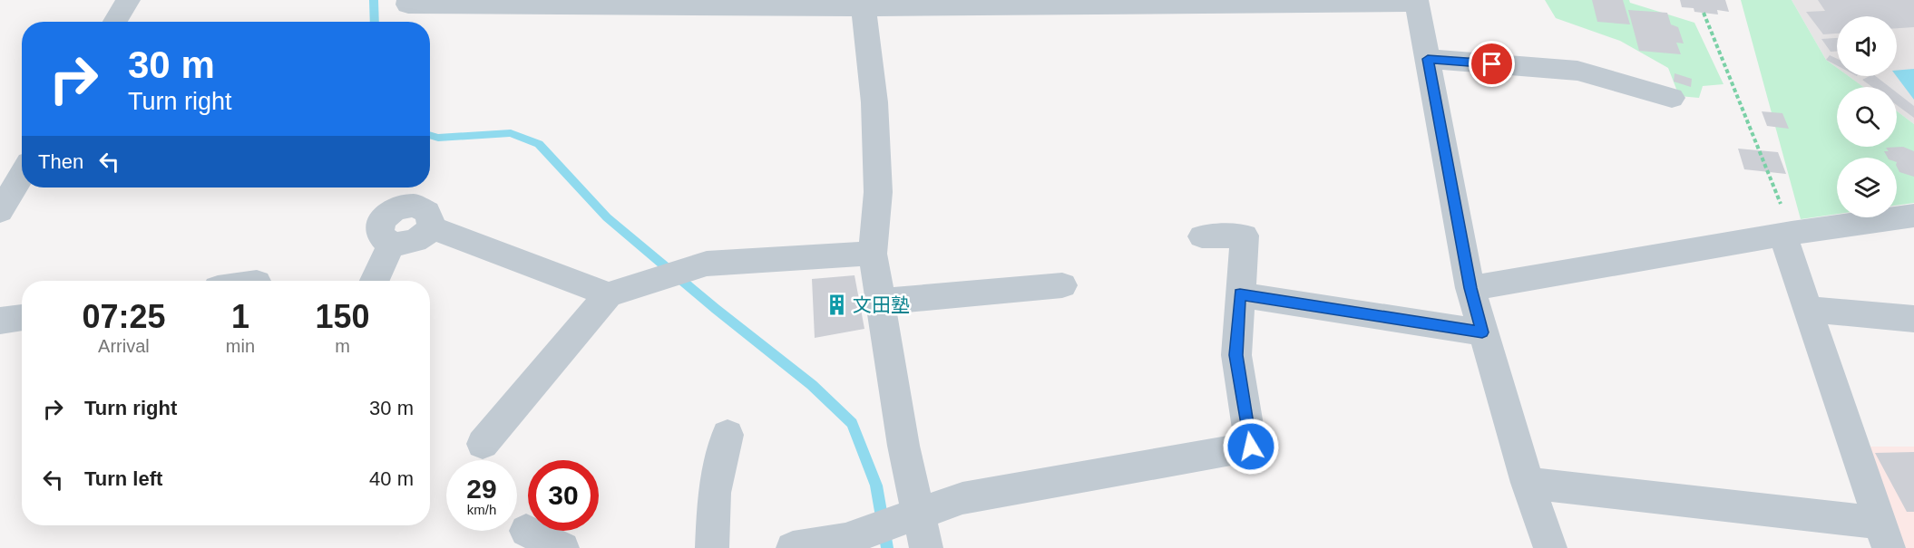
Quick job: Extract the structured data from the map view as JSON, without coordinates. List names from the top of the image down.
{
  "places": {
    "building": ["文田塾"]
  },
  "page": {
    "turn": ["30 m", "Turn right"],
    "then": "Then",
    "eta": [
      "07:25",
      "Arrival",
      "1",
      "min",
      "150",
      "m"
    ],
    "list": [
      {
        "name": "Turn right",
        "value": "30 m"
      },
      {
        "name": "Turn left",
        "value": "40 m"
      }
    ],
    "speed": "29 km/h",
    "limit": "30"
  }
}
